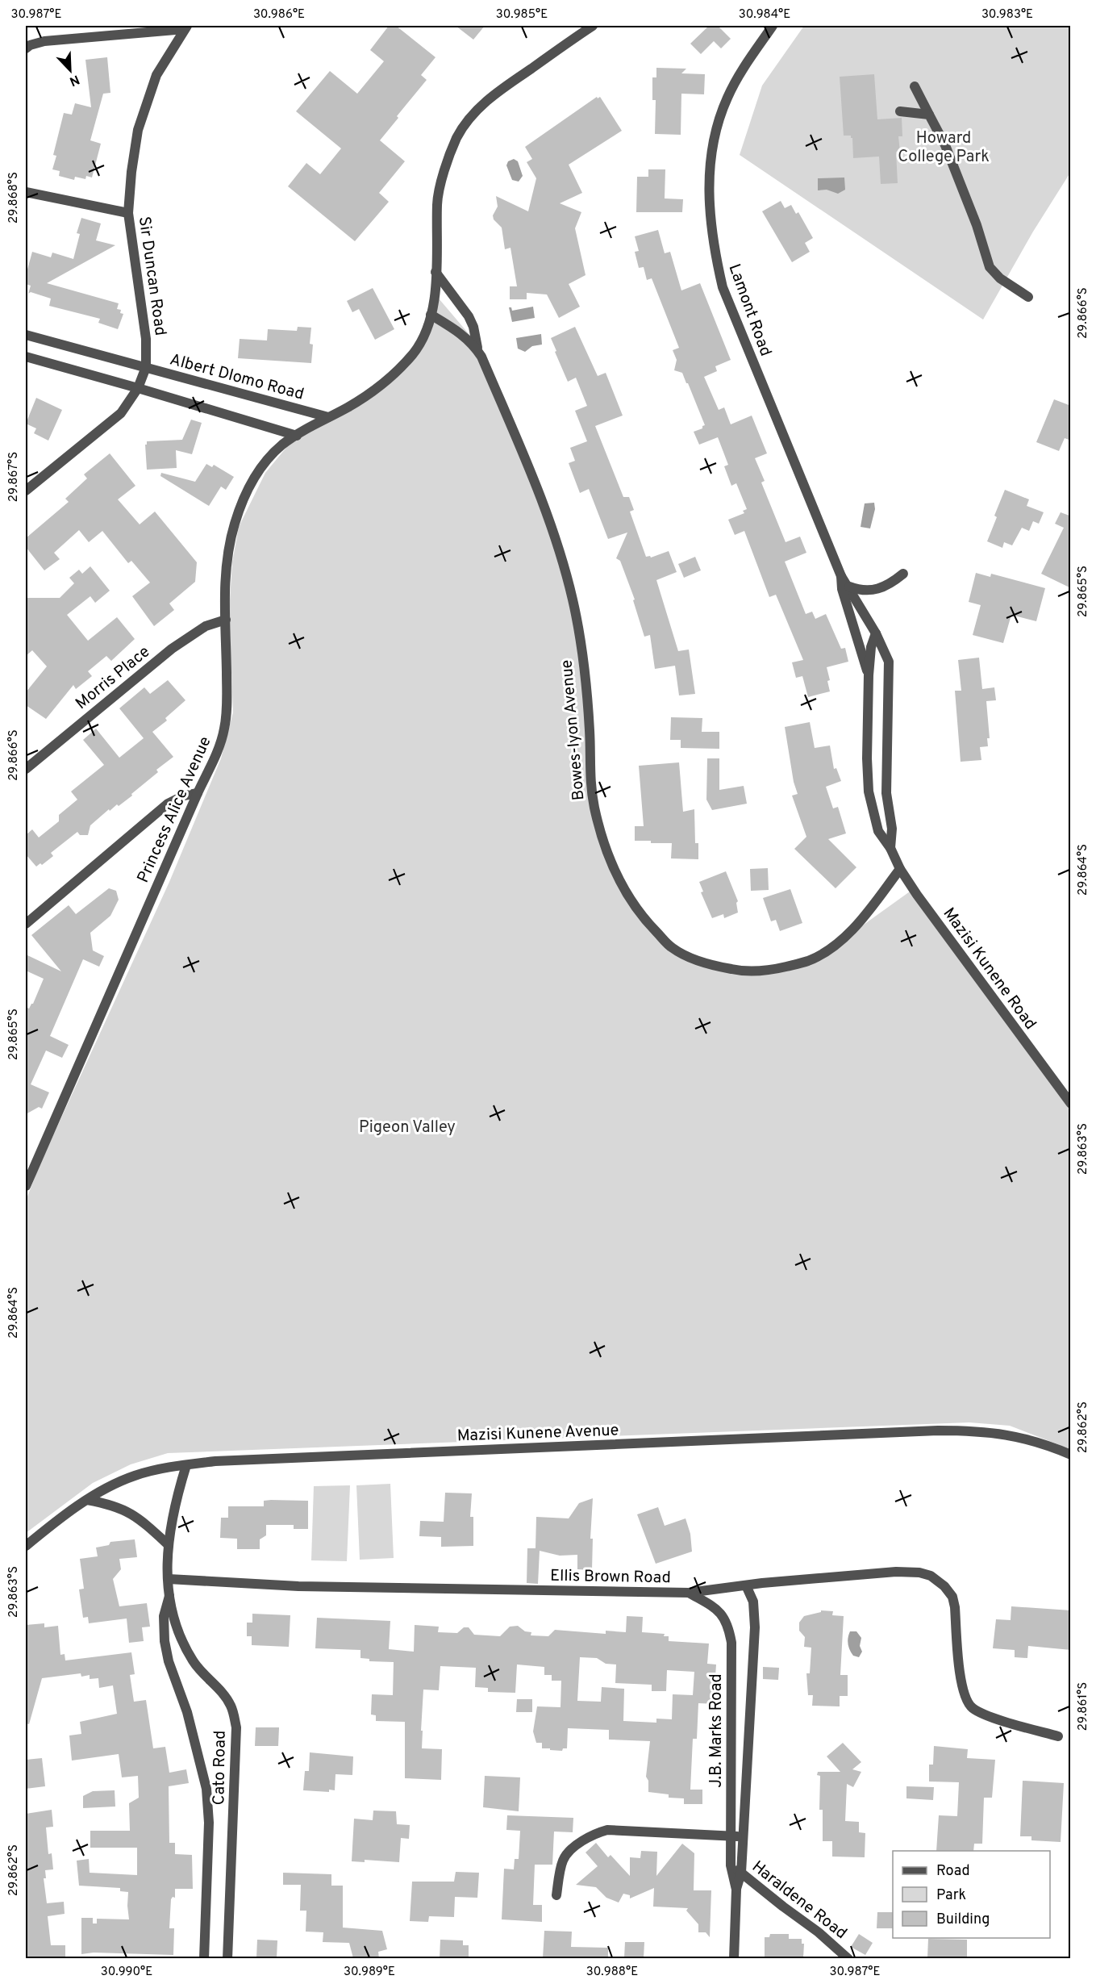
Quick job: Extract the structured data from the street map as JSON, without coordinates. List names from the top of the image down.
{
  "streets": {
    "street": [
      "Sir Duncan Road",
      "Lamont Road",
      "Albert Dlomo Road",
      "Morris Place",
      "Bowes-lyon Avenue",
      "Princess Alice Avenue",
      "Mazisi Kunene Road",
      "Mazisi Kunene Avenue",
      "Ellis Brown Road",
      "J.B. Marks Road",
      "Cato Road",
      "Haraldene Road"
    ]
  },
  "crossings": [
    ["Sir Duncan Road", "Albert Dlomo Road"],
    ["Lamont Road", "Mazisi Kunene Road"],
    ["Albert Dlomo Road", "Princess Alice Avenue"],
    ["Morris Place", "Princess Alice Avenue"],
    ["Bowes-lyon Avenue", "Princess Alice Avenue"],
    ["Bowes-lyon Avenue", "Mazisi Kunene Road"],
    ["Mazisi Kunene Avenue", "Cato Road"],
    ["Ellis Brown Road", "J.B. Marks Road"],
    ["Ellis Brown Road", "Cato Road"],
    ["J.B. Marks Road", "Haraldene Road"]
  ],
  "parks": ["Howard College Park", "Pigeon Valley"],
  "legend": ["Road", "Park", "Building"],
  "north": "bottom right",
  "coordinates": [
    "30.987°E",
    "30.986°E",
    "30.985°E",
    "30.984°E",
    "30.983°E",
    "29.868°S",
    "29.866°S",
    "29.867°S",
    "29.865°S",
    "29.864°S",
    "29.863°S",
    "29.862°S",
    "29.861°S",
    "30.990°E",
    "30.989°E",
    "30.988°E"
  ]
}
